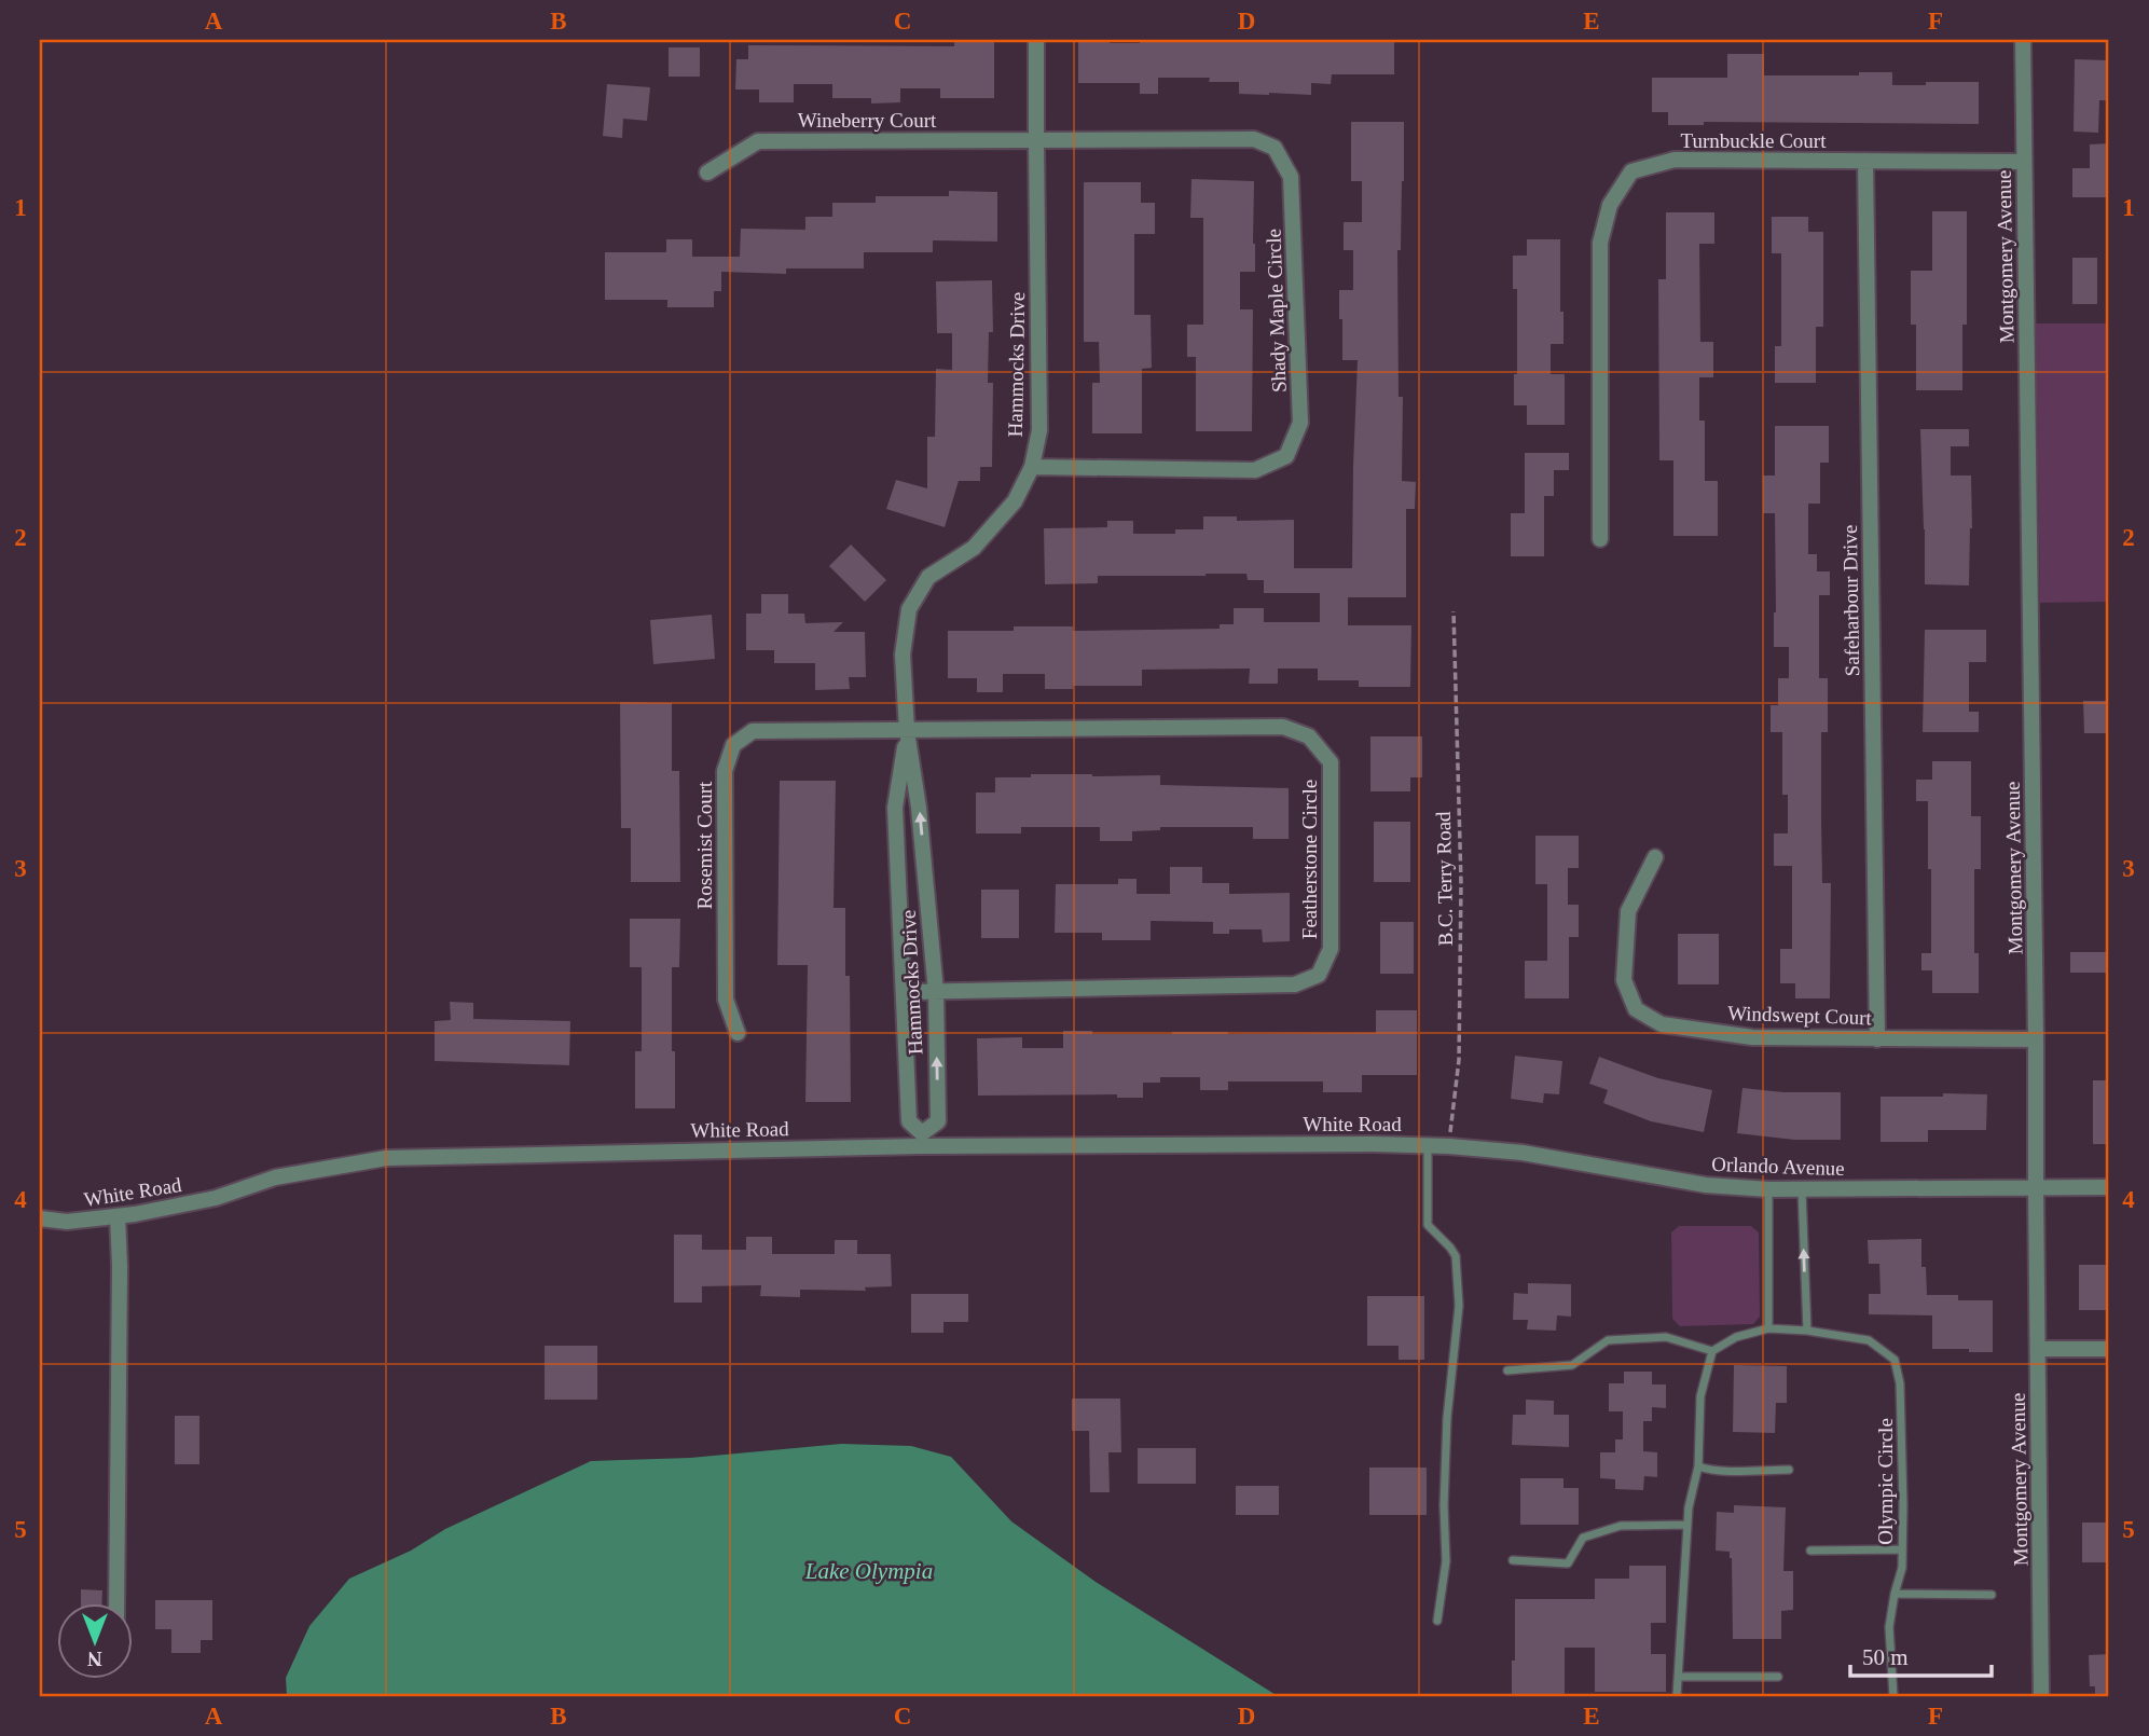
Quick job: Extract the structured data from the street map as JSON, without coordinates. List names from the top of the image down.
{
  "streets": {
    "street": [
      "Wineberry Court",
      "Turnbuckle Court",
      "Montgomery Avenue",
      "Shady Maple Circle",
      "Hammocks Drive",
      "Safeharbour Drive",
      "Rosemist Court",
      "Featherstone Circle",
      "Windswept Court",
      "White Road",
      "Orlando Avenue"
    ],
    "lane": ["Olympic Circle"],
    "path": ["B.C. Terry Road"]
  },
  "crossings": [
    ["Wineberry Court", "Shady Maple Circle"],
    ["Wineberry Court", "Hammocks Drive"],
    ["Turnbuckle Court", "Montgomery Avenue"],
    ["Turnbuckle Court", "Safeharbour Drive"],
    ["Montgomery Avenue", "Windswept Court"],
    ["Montgomery Avenue", "Orlando Avenue"],
    ["Shady Maple Circle", "Hammocks Drive"],
    ["Hammocks Drive", "Rosemist Court"],
    ["Hammocks Drive", "Featherstone Circle"],
    ["Hammocks Drive", "White Road"],
    ["Safeharbour Drive", "Windswept Court"],
    ["Rosemist Court", "Featherstone Circle"],
    ["B.C. Terry Road", "White Road"],
    ["B.C. Terry Road", "Orlando Avenue"],
    ["White Road", "Orlando Avenue"]
  ],
  "water": ["Lake Olympia"],
  "scale_bar": "50 m",
  "north": "bottom",
  "grid": {
    "columns": [
      "A",
      "B",
      "C",
      "D",
      "E",
      "F"
    ],
    "rows": [
      "1",
      "2",
      "3",
      "4",
      "5"
    ]
  }
}
